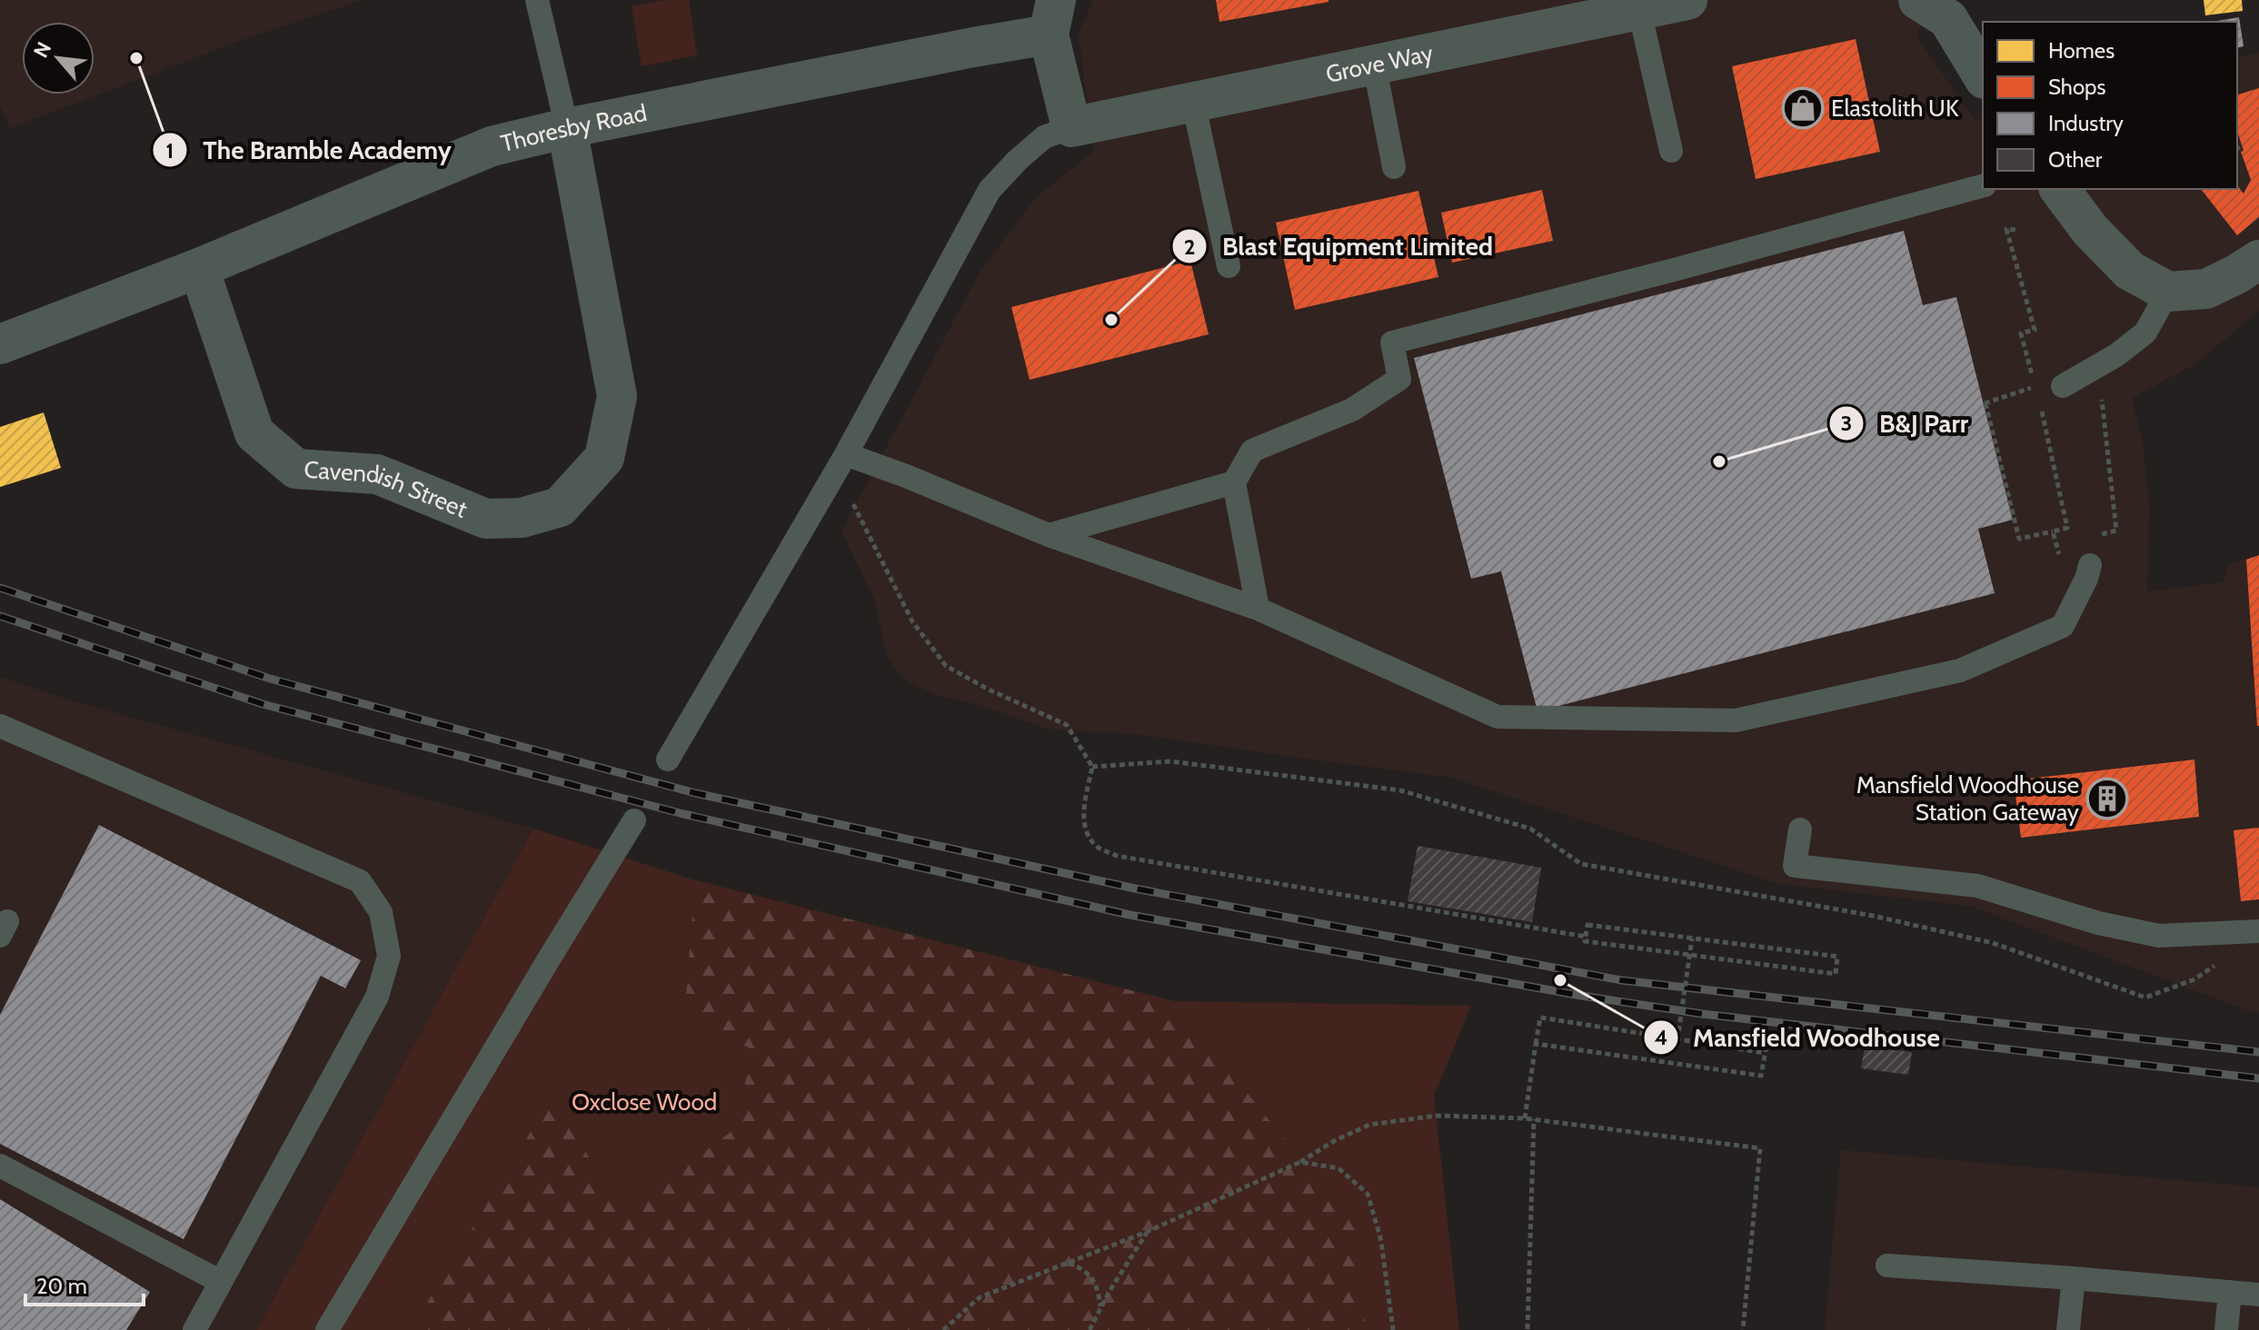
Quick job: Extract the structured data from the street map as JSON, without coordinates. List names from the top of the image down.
{
  "streets": {
    "street": ["Grove Way", "Thoresby Road", "Cavendish Street"]
  },
  "crossings": [
    ["Thoresby Road", "Cavendish Street"]
  ],
  "parks": ["Oxclose Wood"],
  "places": {
    "other": [
      "The Bramble Academy",
      "Blast Equipment Limited",
      "B&J Parr",
      "Mansfield Woodhouse"
    ],
    "shop": ["Elastolith UK"],
    "building": ["Mansfield Woodhouse Station Gateway"]
  },
  "legend": [
    "Homes",
    "Shops",
    "Industry",
    "Other"
  ],
  "scale_bar": "20 m",
  "north": "top left"
}
